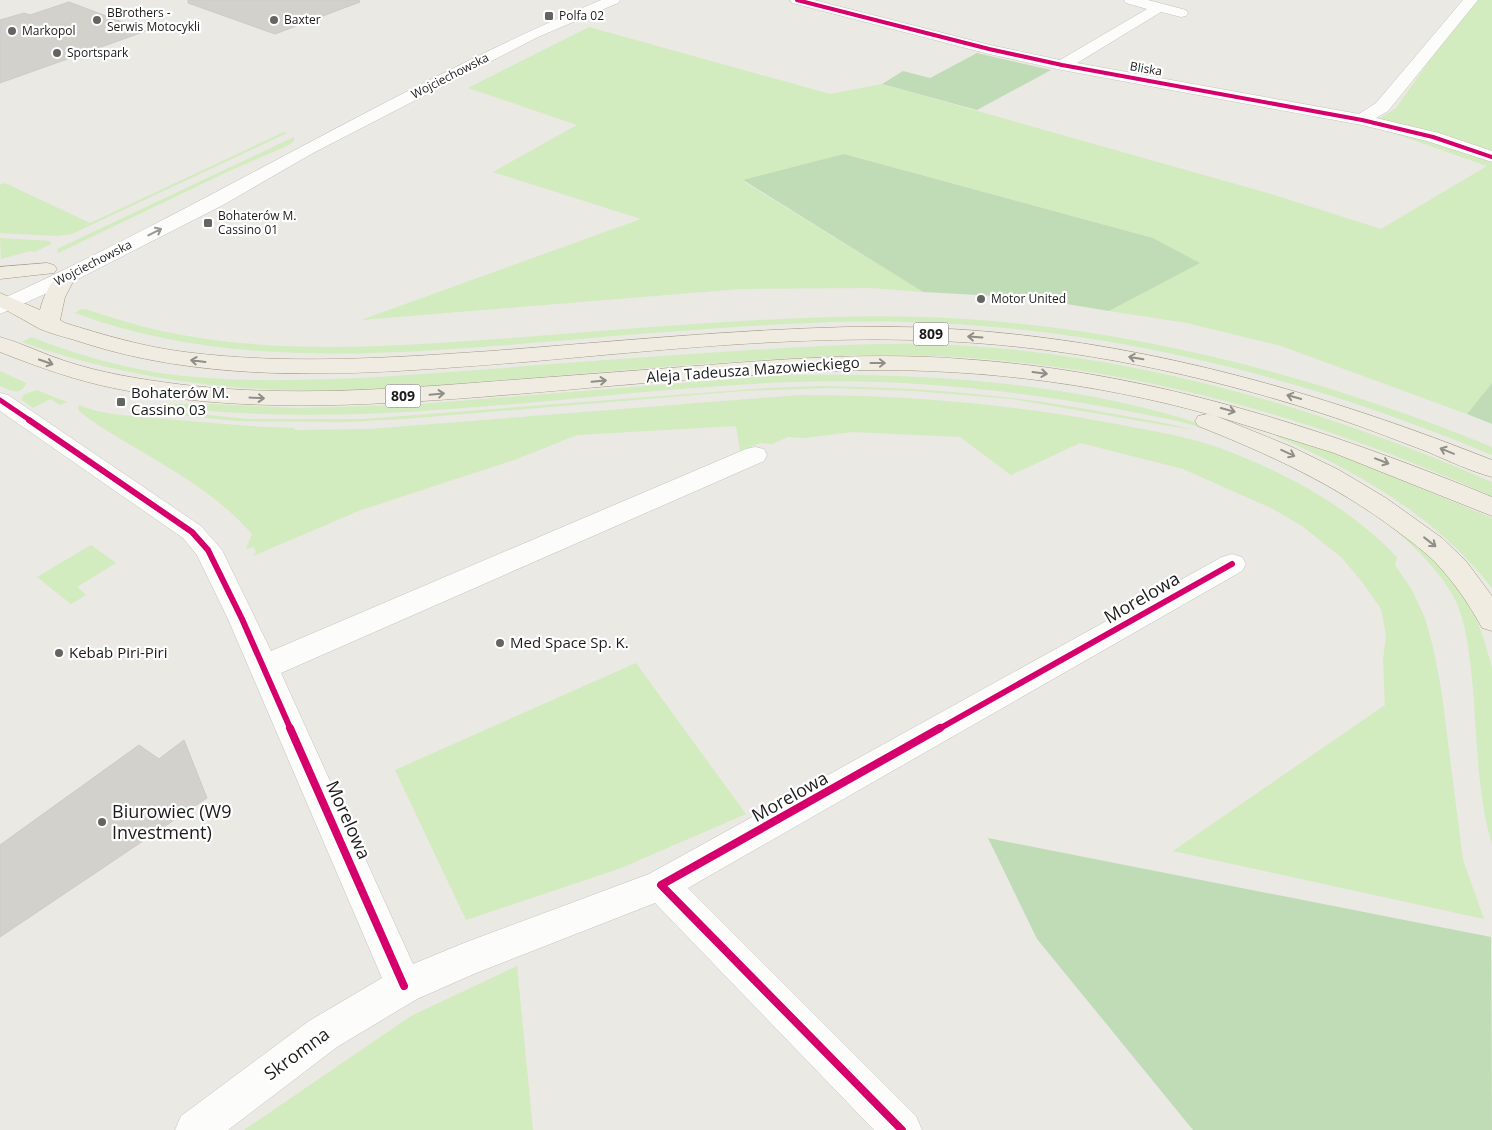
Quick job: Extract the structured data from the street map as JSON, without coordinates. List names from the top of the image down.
{
  "streets": {
    "main road": ["809", "Aleja Tadeusza Mazowieckiego"],
    "street": [
      "Bliska",
      "Wojciechowska",
      "Morelowa",
      "Skromna"
    ]
  },
  "crossings": [
    ["Wojciechowska", "Aleja Tadeusza Mazowieckiego"],
    ["Morelowa", "Skromna"]
  ],
  "places": {
    "transit": ["Polfa 02", "Bohaterów M. Cassino 01", "Bohaterów M. Cassino 03"],
    "other": [
      "BBrothers - Serwis Motocykli",
      "Baxter",
      "Markopol",
      "Sportspark",
      "Motor United",
      "Med Space Sp. K.",
      "Kebab Piri-Piri",
      "Biurowiec (W9 Investment)"
    ]
  }
}
